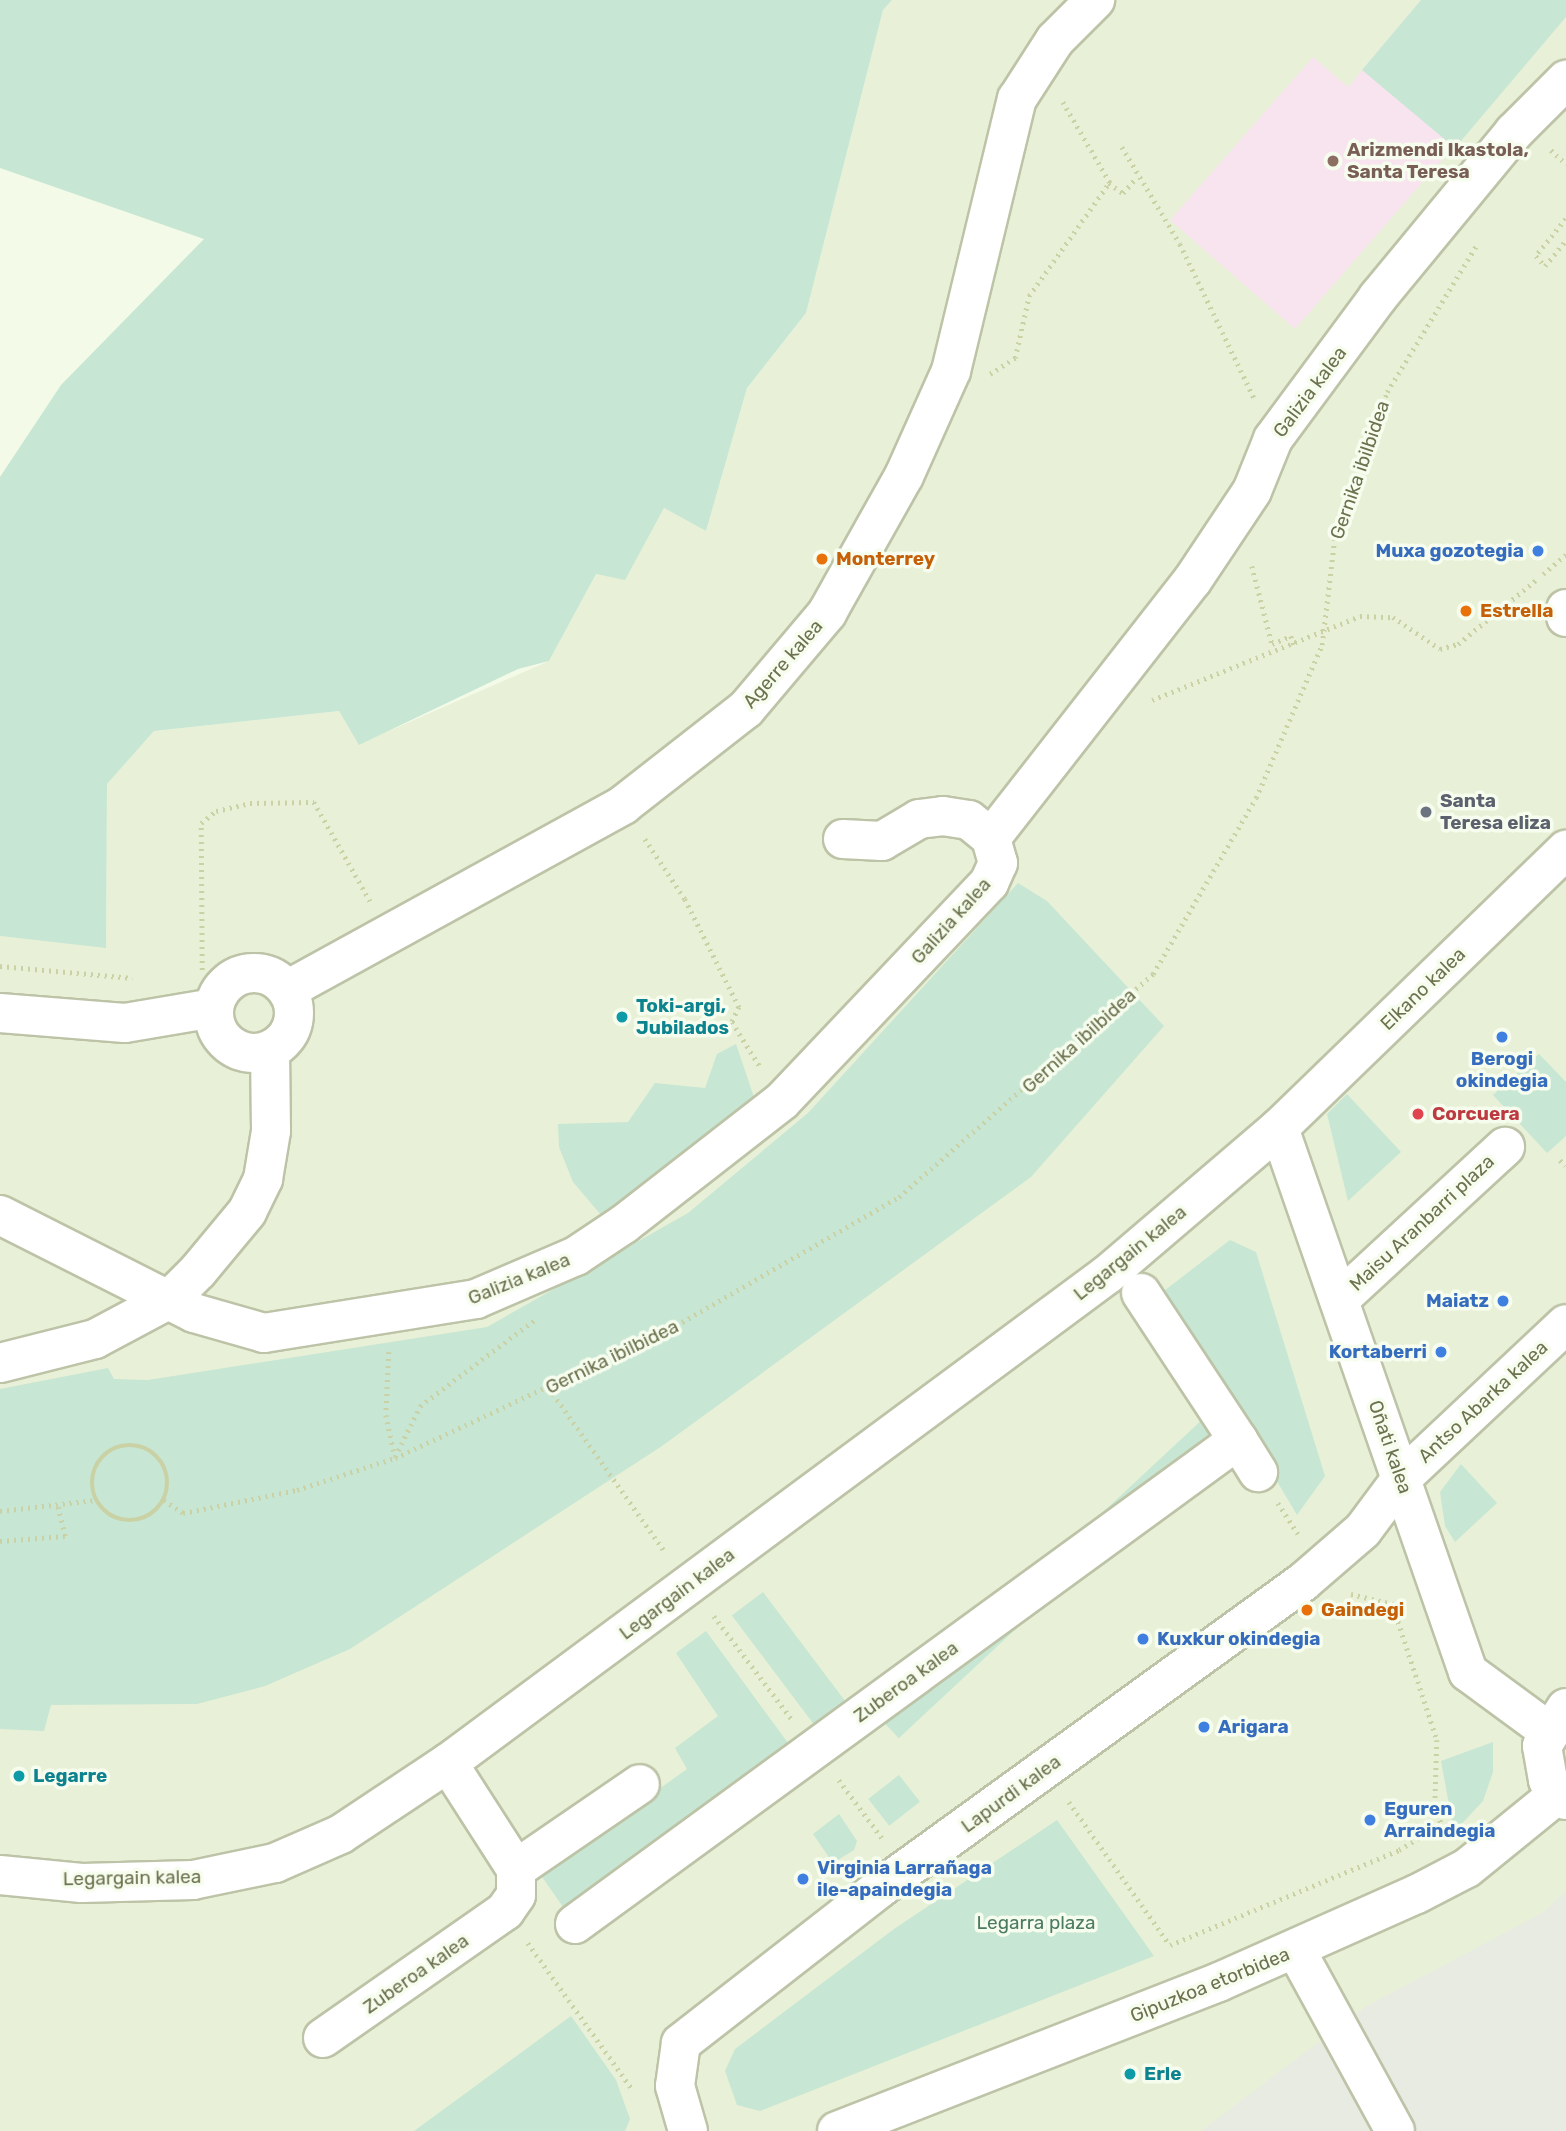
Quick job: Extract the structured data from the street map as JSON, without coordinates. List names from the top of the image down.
{
  "streets": {
    "street": [
      "Galizia kalea",
      "Agerre kalea",
      "Elkano kalea",
      "Maisu Aranbarri plaza",
      "Legargain kalea",
      "Antso Abarka kalea",
      "Oñati kalea",
      "Zuberoa kalea",
      "Lapurdi kalea",
      "Gipuzkoa etorbidea"
    ],
    "path": ["Gernika ibilbidea"]
  },
  "crossings": [
    ["Elkano kalea", "Legargain kalea"],
    ["Elkano kalea", "Oñati kalea"],
    ["Maisu Aranbarri plaza", "Oñati kalea"],
    ["Legargain kalea", "Oñati kalea"],
    ["Antso Abarka kalea", "Oñati kalea"],
    ["Antso Abarka kalea", "Lapurdi kalea"],
    ["Oñati kalea", "Lapurdi kalea"]
  ],
  "parks": ["Legarra plaza"],
  "places": [
    "Arizmendi Ikastola, Santa Teresa",
    "Muxa gozotegia",
    "Monterrey",
    "Estrella",
    "Santa Teresa eliza",
    "Toki-argi, Jubilados",
    "Berogi okindegia",
    "Corcuera",
    "Maiatz",
    "Kortaberri",
    "Gaindegi",
    "Kuxkur okindegia",
    "Arigara",
    "Legarre",
    "Eguren Arraindegia",
    "Virginia Larrañaga ile-apaindegia",
    "Erle"
  ]
}
